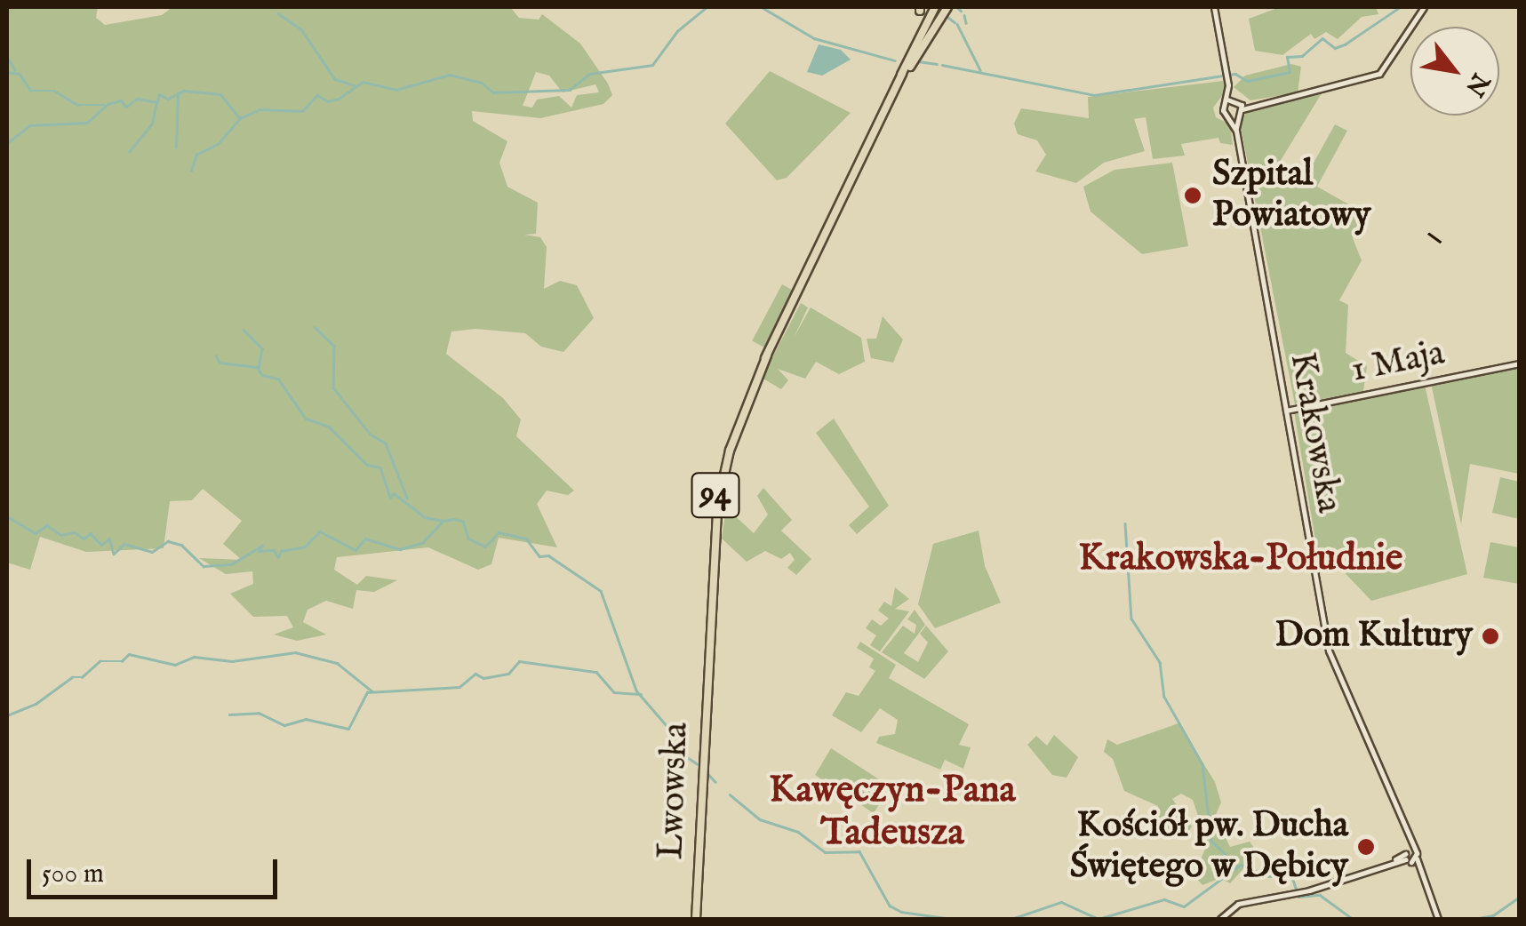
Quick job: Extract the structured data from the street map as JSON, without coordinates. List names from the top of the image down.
{
  "streets": {
    "main road": ["94", "Lwowska"],
    "street": ["1 Maja", "Krakowska"]
  },
  "crossings": [
    ["1 Maja", "Krakowska"]
  ],
  "districts": ["Krakowska-Południe", "Kawęczyn-Pana Tadeusza"],
  "places": ["Szpital Powiatowy", "Dom Kultury", "Kościół pw. Ducha Świętego w Dębicy"],
  "scale_bar": "500 m",
  "north": "bottom right"
}
